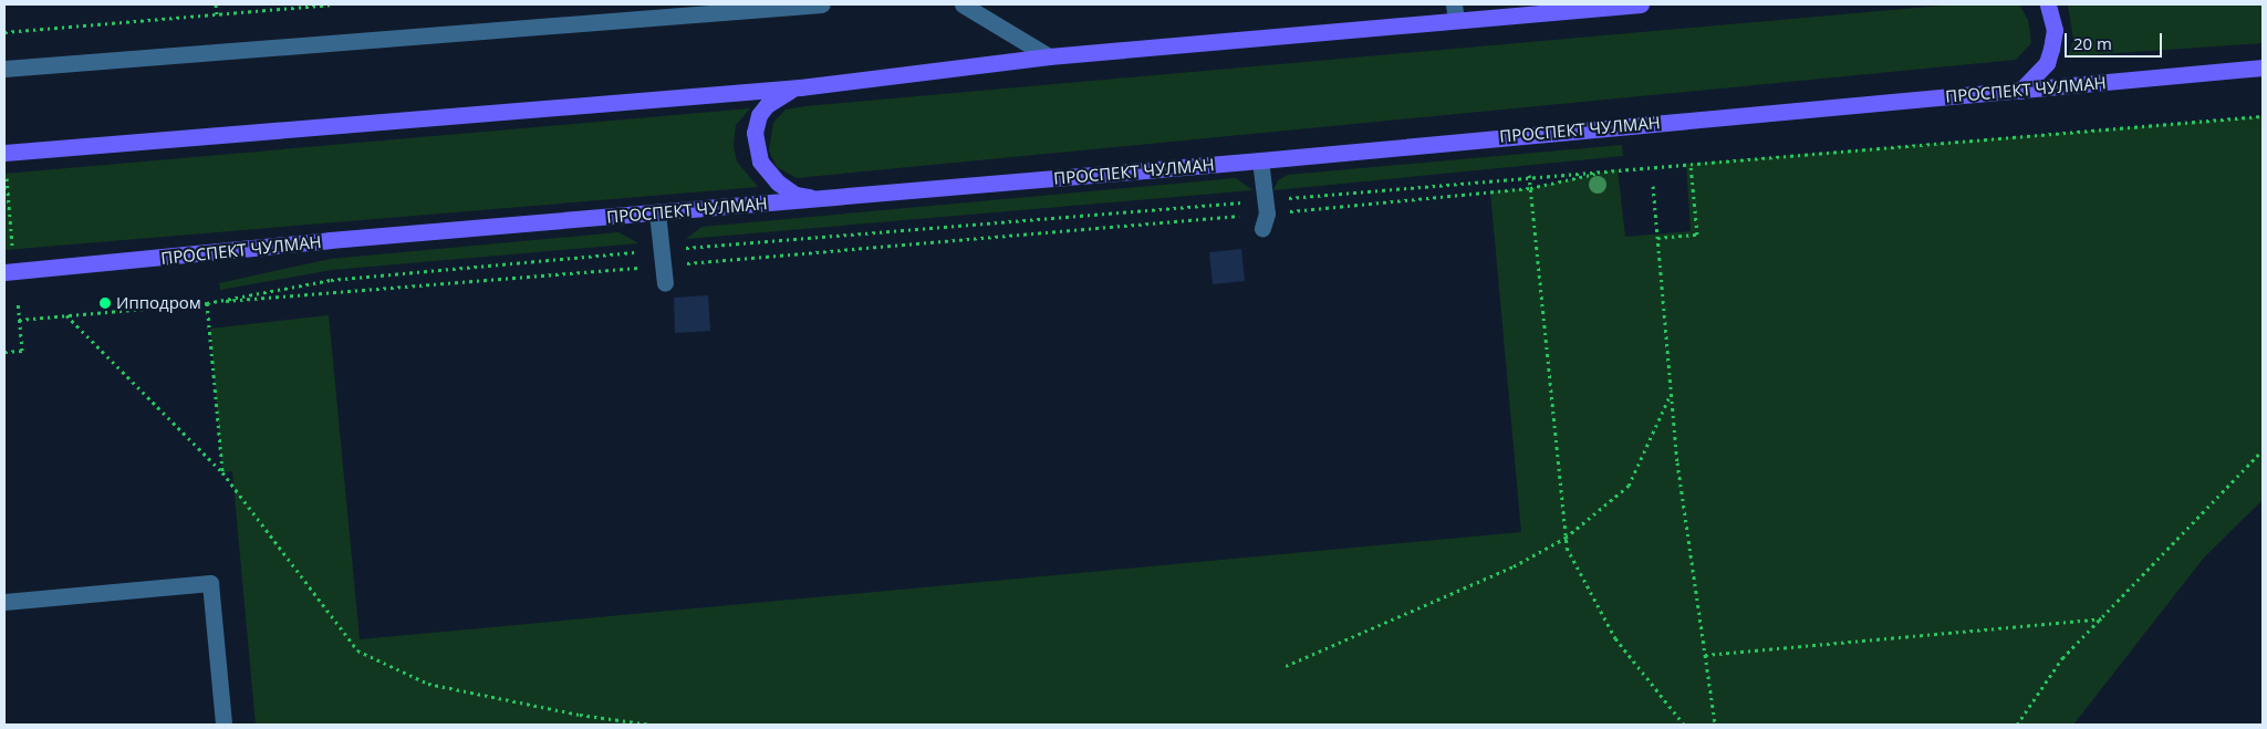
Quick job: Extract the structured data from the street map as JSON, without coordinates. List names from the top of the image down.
{
  "streets": {
    "main road": ["ПРОСПЕКТ ЧУЛМАН"]
  },
  "places": ["Ипподром"],
  "scale_bar": "20 m"
}
